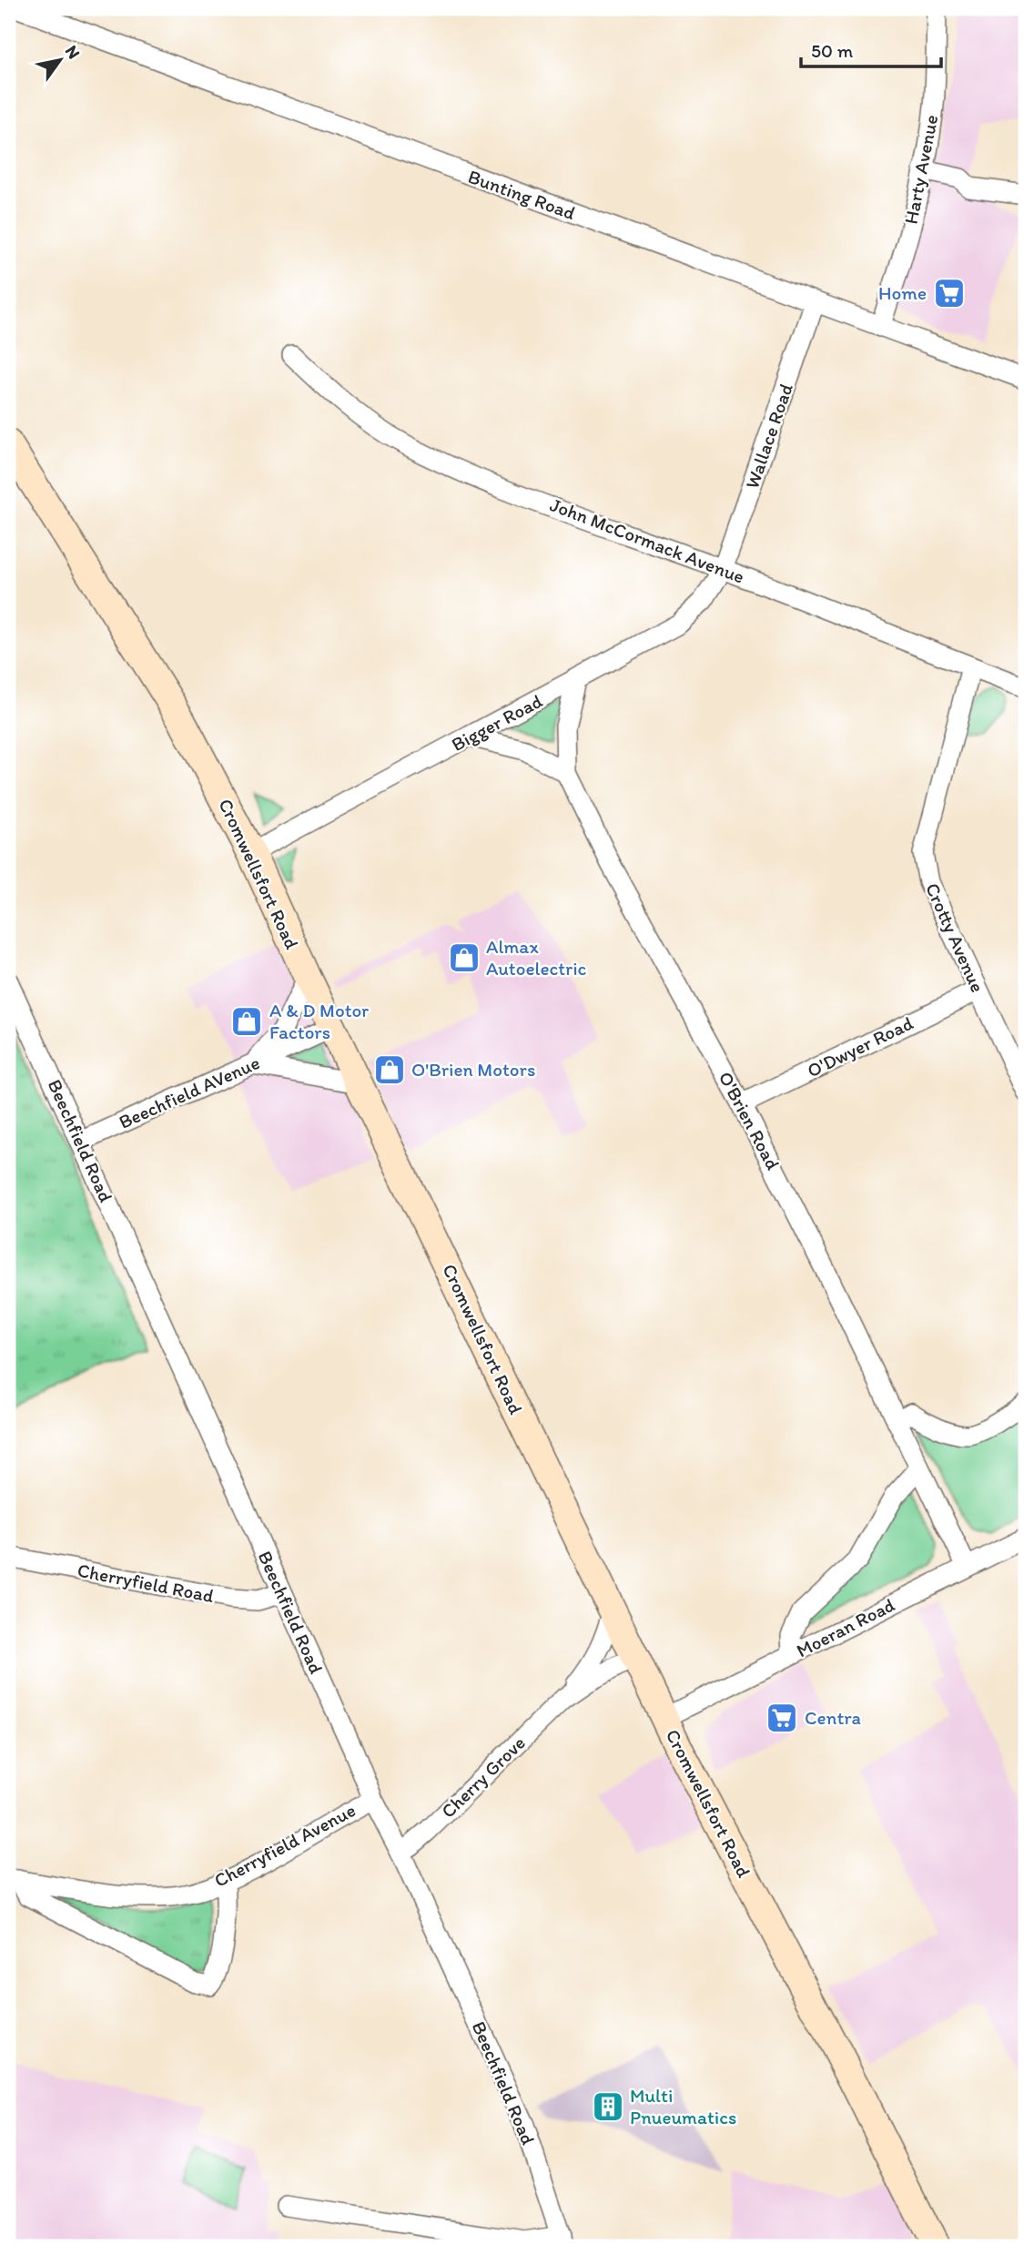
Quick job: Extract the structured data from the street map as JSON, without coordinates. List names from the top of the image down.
{
  "streets": {
    "main road": ["Cromwellsfort Road"],
    "street": [
      "Harty Avenue",
      "Bunting Road",
      "Wallace Road",
      "John McCormack Avenue",
      "Bigger Road",
      "Crotty Avenue",
      "O'Dwyer Road",
      "Beechfield AVenue",
      "O'Brien Road",
      "Beechfield Road",
      "Cherryfield Road",
      "Moeran Road",
      "Cherry Grove",
      "Cherryfield Avenue"
    ]
  },
  "crossings": [
    ["Harty Avenue", "Bunting Road"],
    ["Bunting Road", "Wallace Road"],
    ["Wallace Road", "John McCormack Avenue"],
    ["Wallace Road", "Bigger Road"],
    ["John McCormack Avenue", "Bigger Road"],
    ["John McCormack Avenue", "Crotty Avenue"],
    ["Bigger Road", "Cromwellsfort Road"],
    ["Cromwellsfort Road", "Beechfield AVenue"],
    ["Cromwellsfort Road", "Moeran Road"],
    ["Cromwellsfort Road", "Cherry Grove"],
    ["Crotty Avenue", "O'Dwyer Road"],
    ["O'Dwyer Road", "O'Brien Road"],
    ["Beechfield AVenue", "Beechfield Road"],
    ["O'Brien Road", "Moeran Road"],
    ["Beechfield Road", "Cherryfield Road"],
    ["Beechfield Road", "Cherry Grove"],
    ["Beechfield Road", "Cherryfield Avenue"]
  ],
  "places": {
    "supermarket": ["Home", "Centra"],
    "shop": ["Almax Autoelectric", "A & D Motor Factors", "O'Brien Motors"],
    "building": ["Multi Pnueumatics"]
  },
  "scale_bar": "50 m",
  "north": "top right"
}
